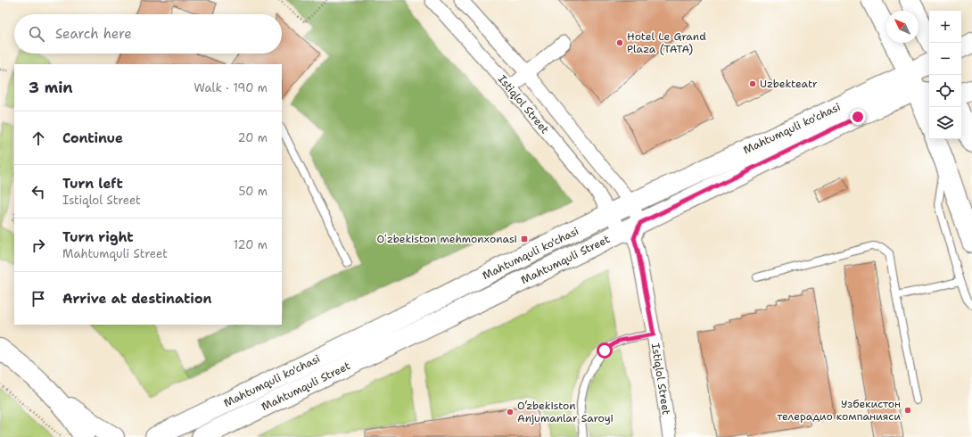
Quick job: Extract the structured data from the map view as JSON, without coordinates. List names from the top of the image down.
{
  "streets": {
    "main road": ["Mahtumquli ko'chasi", "Mahtumquli Street"],
    "street": ["Istiqlol Street"]
  },
  "crossings": [
    ["Istiqlol Street", "Mahtumquli ko'chasi"],
    ["Istiqlol Street", "Mahtumquli Street"]
  ],
  "places": {
    "other": [
      "Hotel Le Grand Plaza (TATA)",
      "Uzbekteatr",
      "Узбекистон телерадио компанияси",
      "O‘zbekiston Anjumanlar Saroyi"
    ],
    "transit": ["Oʻzbekiston mehmonxonasi"]
  },
  "north": "top left",
  "page": {
    "map_buttons": ["+", "−"],
    "search": "Search here",
    "heading": ["3 min", "Walk · 190 m"],
    "list": [
      ["Continue", "20 m"],
      ["Turn left", "Istiqlol Street", "50 m"],
      ["Turn right", "Mahtumquli Street", "120 m"],
      "Arrive at destination"
    ]
  }
}
